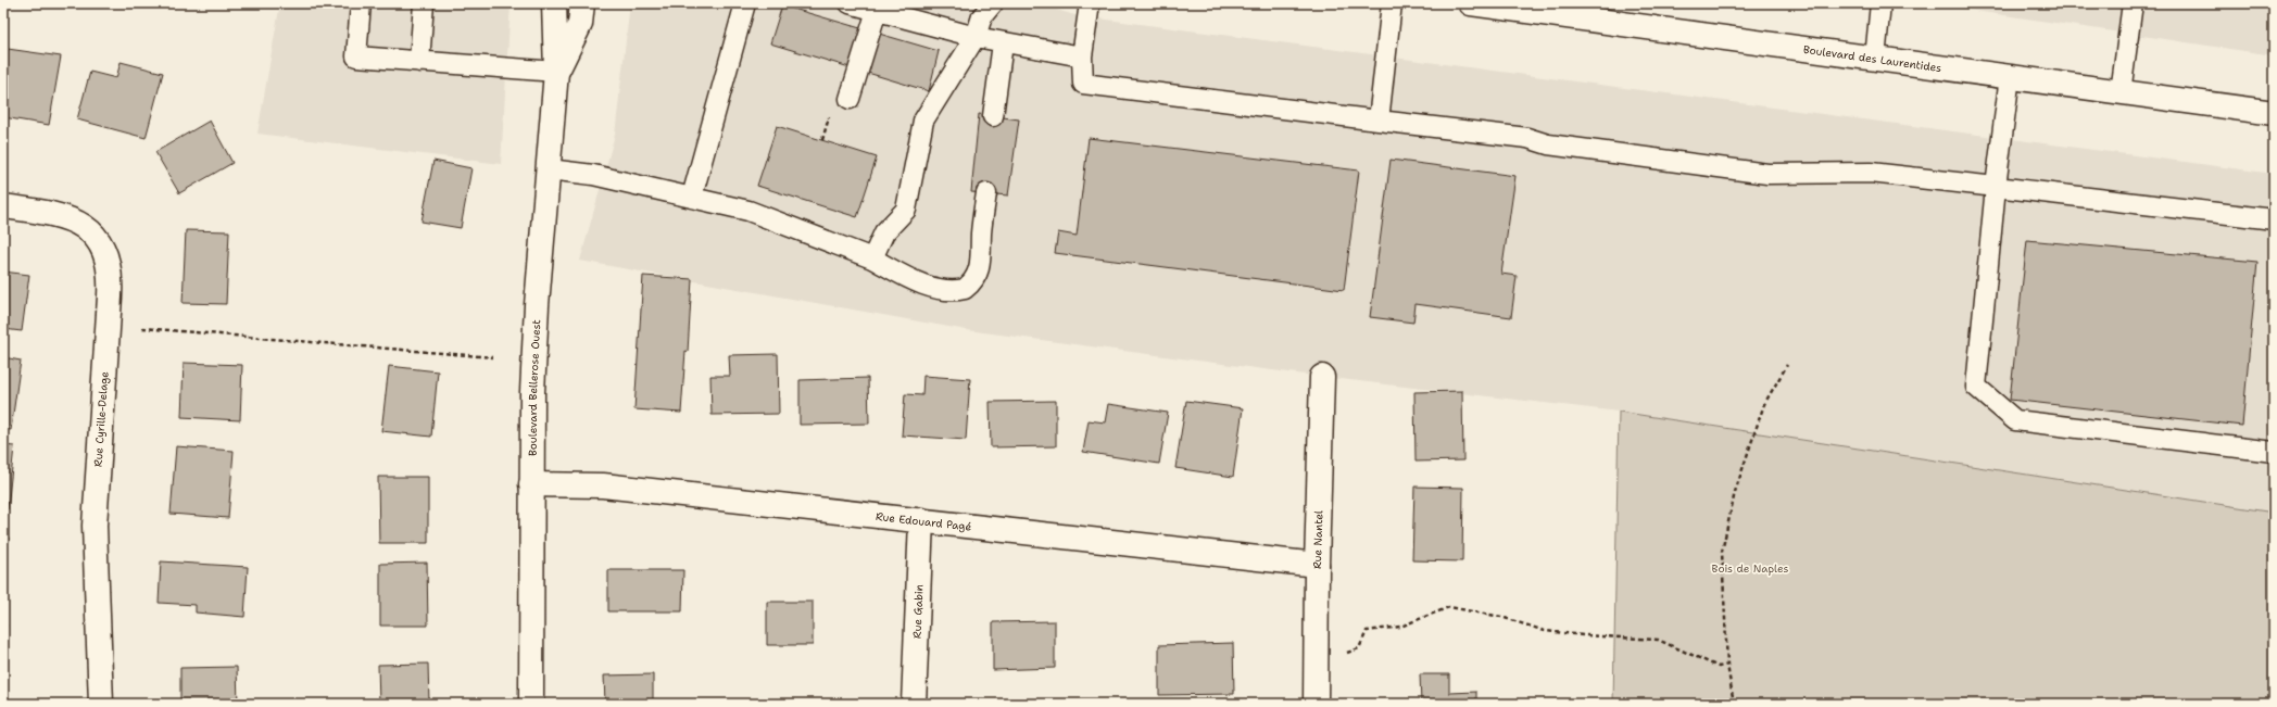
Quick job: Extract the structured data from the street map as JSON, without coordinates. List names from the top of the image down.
{
  "streets": {
    "street": [
      "Boulevard des Laurentides",
      "Boulevard Bellerose Ouest",
      "Rue Cyrille-Delage",
      "Rue Edouard Pagé",
      "Rue Nantel",
      "Rue Gabin"
    ]
  },
  "crossings": [
    ["Boulevard Bellerose Ouest", "Rue Edouard Pagé"],
    ["Rue Edouard Pagé", "Rue Nantel"],
    ["Rue Edouard Pagé", "Rue Gabin"]
  ],
  "parks": ["Bois de Naples"]
}
